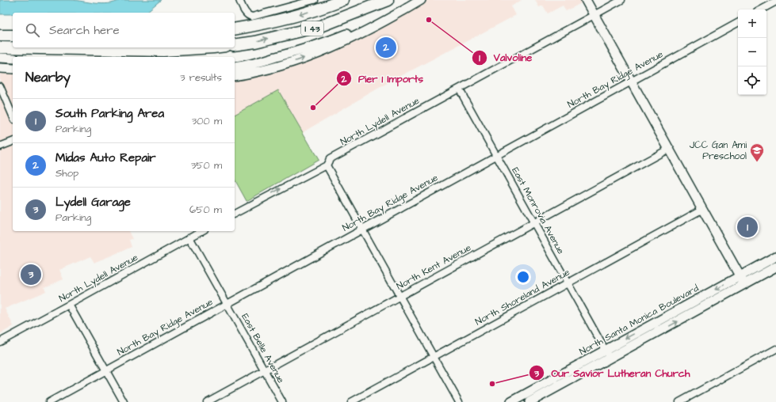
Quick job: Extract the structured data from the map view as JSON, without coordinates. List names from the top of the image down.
{
  "streets": {
    "highway": ["I 43"],
    "street": [
      "North Bay Ridge Avenue",
      "North Lydell Avenue",
      "East Monrovia Avenue",
      "North Kent Avenue",
      "North Shoreland Avenue",
      "North Santa Monica Boulevard",
      "East Belle Avenue"
    ]
  },
  "crossings": [
    ["North Bay Ridge Avenue", "East Monrovia Avenue"],
    ["North Bay Ridge Avenue", "East Belle Avenue"],
    ["North Lydell Avenue", "East Monrovia Avenue"],
    ["North Lydell Avenue", "East Belle Avenue"],
    ["East Monrovia Avenue", "North Kent Avenue"],
    ["East Monrovia Avenue", "North Shoreland Avenue"],
    ["East Monrovia Avenue", "North Santa Monica Boulevard"],
    ["North Kent Avenue", "East Belle Avenue"]
  ],
  "places": {
    "other": ["Valvoline", "Pier 1 Imports", "Our Savior Lutheran Church"],
    "school or university": ["JCC Gan Ami Preschool"]
  },
  "page": {
    "map_buttons": ["+", "−"],
    "search": "Search here",
    "pins": ["2", "1", "3"],
    "heading": ["Nearby", "3 results"],
    "list": [
      {
        "mark": "1",
        "name": "South Parking Area",
        "note": "Parking",
        "value": "300 m"
      },
      {
        "mark": "2",
        "name": "Midas Auto Repair",
        "note": "Shop",
        "value": "350 m"
      },
      {
        "mark": "3",
        "name": "Lydell Garage",
        "note": "Parking",
        "value": "650 m"
      }
    ]
  }
}
